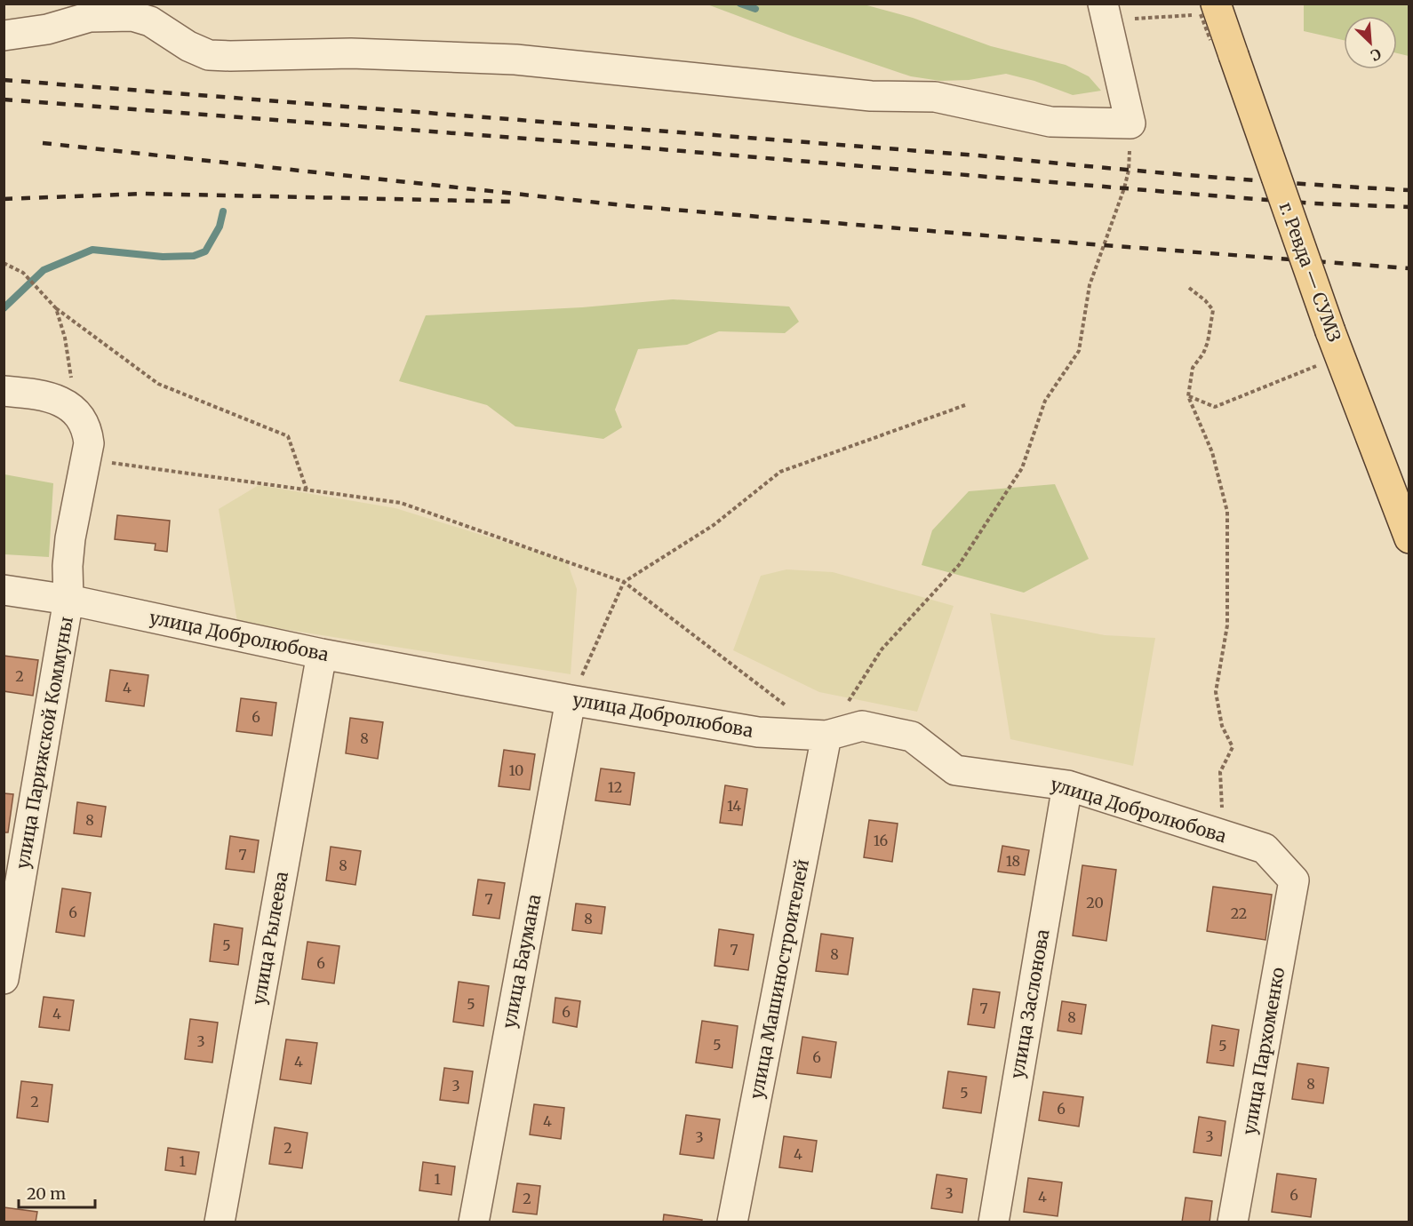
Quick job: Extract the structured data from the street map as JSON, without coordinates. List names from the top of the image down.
{
  "streets": {
    "main road": ["г. Ревда — СУМЗ"],
    "street": [
      "улица Добролюбова",
      "улица Парижской Коммуны",
      "улица Рылеева",
      "улица Баумана",
      "улица Машиностроителей",
      "улица Заслонова",
      "улица Пархоменко"
    ]
  },
  "crossings": [
    ["улица Добролюбова", "улица Парижской Коммуны"],
    ["улица Добролюбова", "улица Рылеева"],
    ["улица Добролюбова", "улица Баумана"],
    ["улица Добролюбова", "улица Машиностроителей"],
    ["улица Добролюбова", "улица Заслонова"],
    ["улица Добролюбова", "улица Пархоменко"]
  ],
  "house_numbers": [
    "2",
    "4",
    "6",
    "8",
    "10",
    "12",
    "14",
    "8",
    "16",
    "7",
    "18",
    "8",
    "7",
    "20",
    "6",
    "22",
    "8",
    "5",
    "7",
    "8",
    "6",
    "5",
    "7",
    "6",
    "4",
    "8",
    "3",
    "5",
    "5",
    "6",
    "4",
    "8",
    "3",
    "5",
    "2",
    "6",
    "4",
    "3",
    "3",
    "2",
    "4",
    "1",
    "1",
    "3",
    "6",
    "4",
    "2"
  ],
  "scale_bar": "20 m",
  "north": "bottom right"
}
